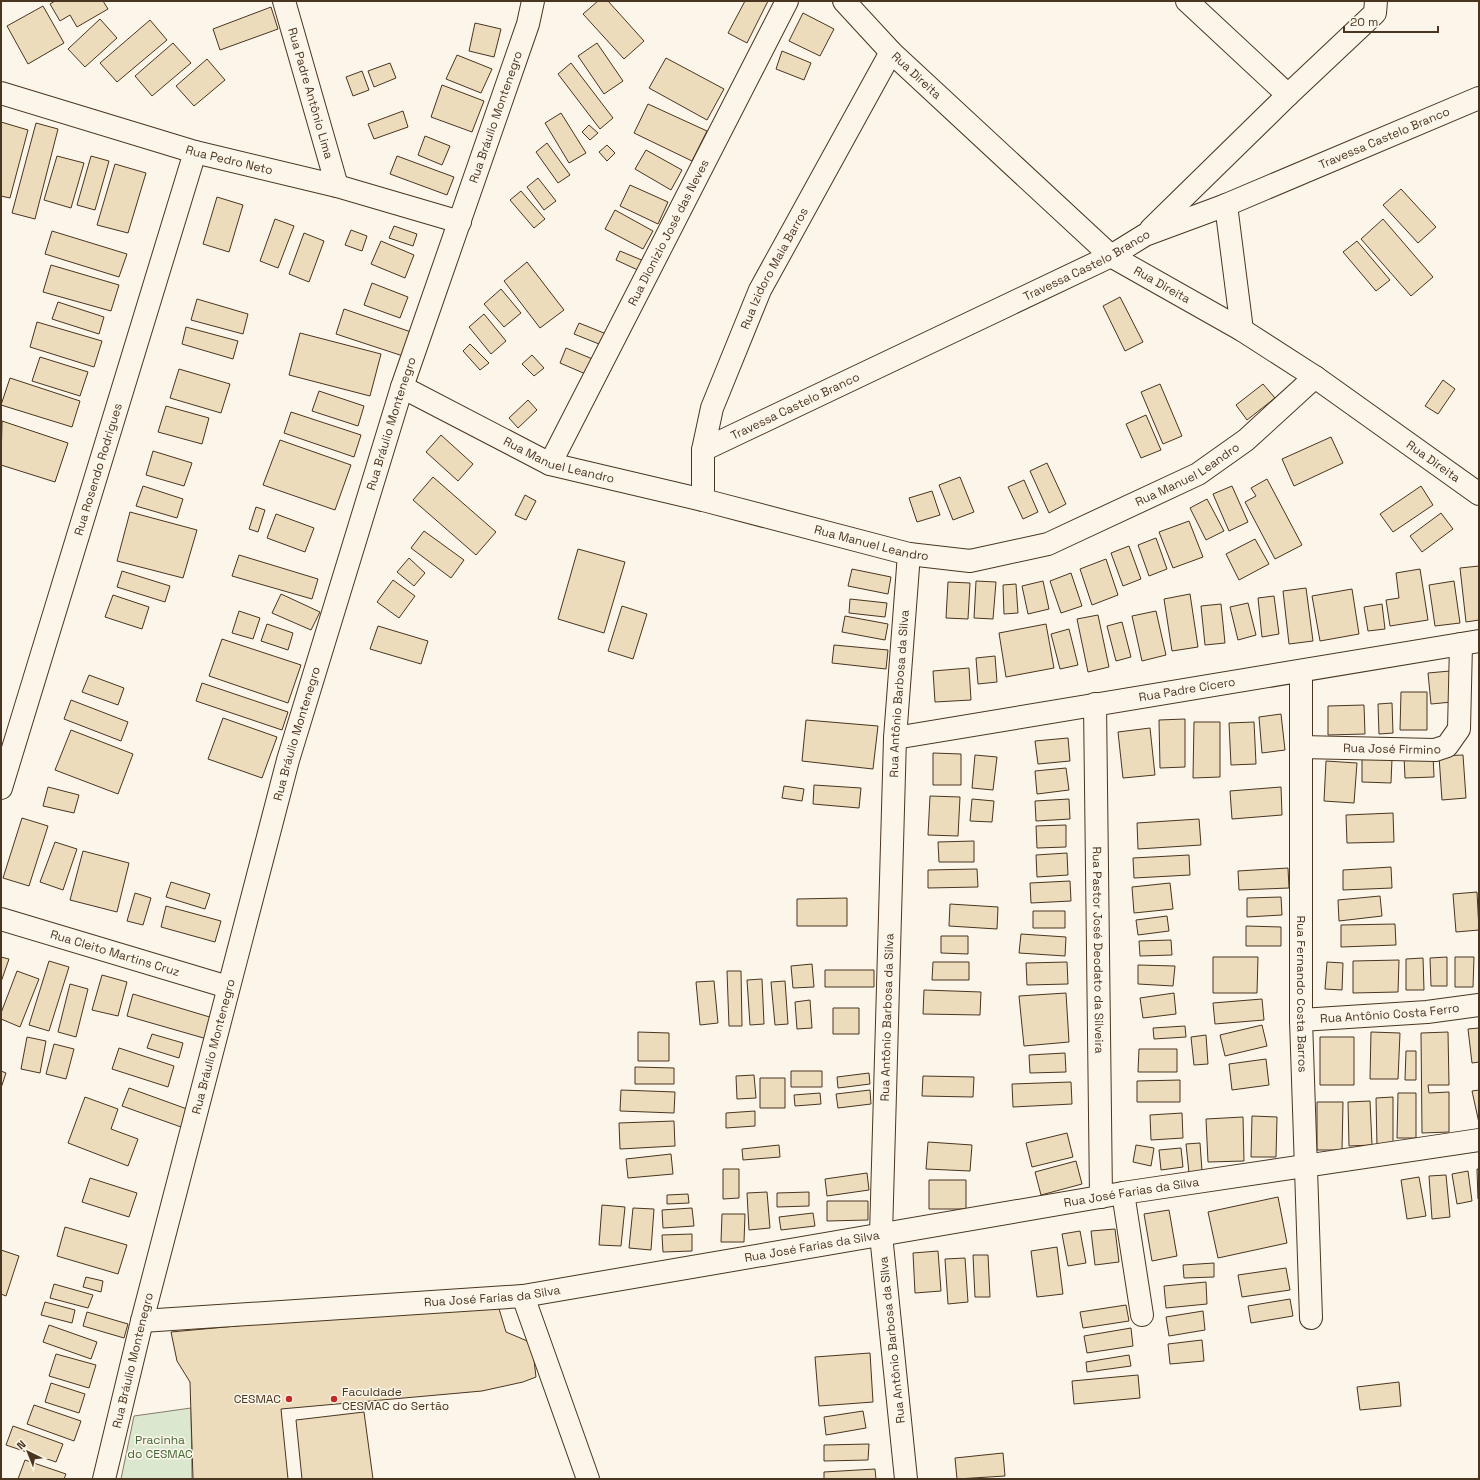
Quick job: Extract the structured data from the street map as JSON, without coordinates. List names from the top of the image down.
{
  "streets": {
    "street": [
      "Rua Direita",
      "Rua Padre Antônio Lima",
      "Rua Bráulio Montenegro",
      "Travessa Castelo Branco",
      "Rua Pedro Neto",
      "Rua Dionizio José das Neves",
      "Rua Izidoro Maia Barros",
      "Rua Manuel Leandro",
      "Rua Rosendo Rodrigues",
      "Rua Padre Cícero",
      "Rua Antônio Barbosa da Silva",
      "Rua José Firmino",
      "Rua Pastor José Deodato da Silveira",
      "Rua Cleito Martins Cruz",
      "Rua Fernando Costa Barros",
      "Rua Antônio Costa Ferro",
      "Rua José Farias da Silva"
    ]
  },
  "crossings": [
    ["Rua Direita", "Travessa Castelo Branco"],
    ["Rua Direita", "Rua Izidoro Maia Barros"],
    ["Rua Direita", "Rua Manuel Leandro"],
    ["Rua Padre Antônio Lima", "Rua Pedro Neto"],
    ["Rua Bráulio Montenegro", "Rua Pedro Neto"],
    ["Rua Bráulio Montenegro", "Rua Manuel Leandro"],
    ["Rua Bráulio Montenegro", "Rua Cleito Martins Cruz"],
    ["Rua Bráulio Montenegro", "Rua José Farias da Silva"],
    ["Travessa Castelo Branco", "Rua Izidoro Maia Barros"],
    ["Rua Pedro Neto", "Rua Rosendo Rodrigues"],
    ["Rua Dionizio José das Neves", "Rua Manuel Leandro"],
    ["Rua Izidoro Maia Barros", "Rua Manuel Leandro"],
    ["Rua Manuel Leandro", "Rua Antônio Barbosa da Silva"],
    ["Rua Padre Cícero", "Rua Antônio Barbosa da Silva"],
    ["Rua Padre Cícero", "Rua José Firmino"],
    ["Rua Padre Cícero", "Rua Pastor José Deodato da Silveira"],
    ["Rua Padre Cícero", "Rua Fernando Costa Barros"],
    ["Rua Antônio Barbosa da Silva", "Rua José Farias da Silva"],
    ["Rua José Firmino", "Rua Fernando Costa Barros"],
    ["Rua Pastor José Deodato da Silveira", "Rua José Farias da Silva"],
    ["Rua Fernando Costa Barros", "Rua Antônio Costa Ferro"],
    ["Rua Fernando Costa Barros", "Rua José Farias da Silva"]
  ],
  "parks": ["Pracinha do CESMAC"],
  "places": ["CESMAC", "Faculdade CESMAC do Sertão"],
  "scale_bar": "20 m",
  "north": "top left"
}
